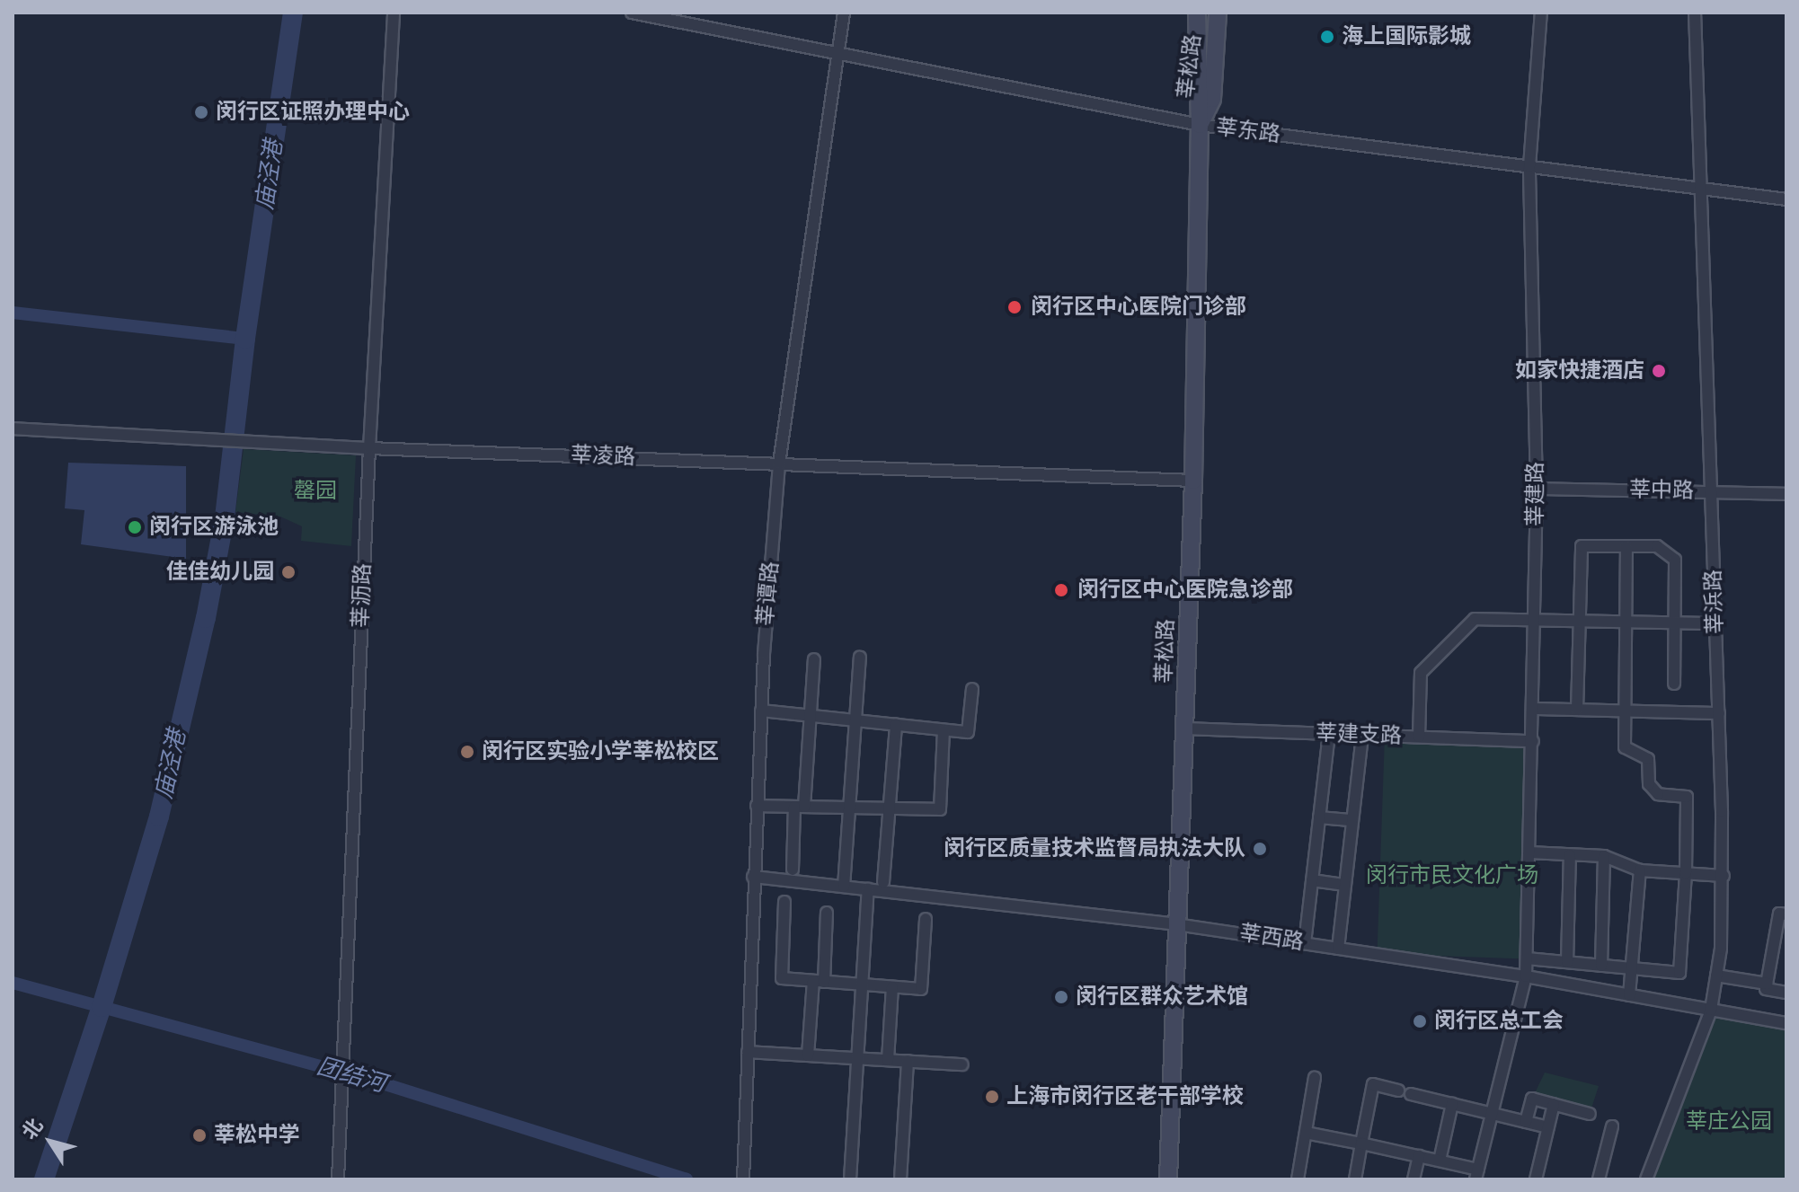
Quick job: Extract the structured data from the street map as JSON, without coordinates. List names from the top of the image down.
{
  "streets": {
    "main road": ["莘松路"],
    "street": [
      "莘东路",
      "莘凌路",
      "莘中路",
      "莘建路",
      "莘谭路",
      "莘沥路",
      "莘浜路",
      "莘建支路",
      "莘西路"
    ]
  },
  "crossings": [
    ["莘松路", "莘东路"],
    ["莘松路", "莘凌路"],
    ["莘松路", "莘建支路"],
    ["莘松路", "莘西路"],
    ["莘东路", "莘建路"],
    ["莘东路", "莘谭路"],
    ["莘东路", "莘浜路"],
    ["莘凌路", "莘谭路"],
    ["莘凌路", "莘沥路"],
    ["莘中路", "莘建路"],
    ["莘中路", "莘浜路"],
    ["莘建路", "莘建支路"],
    ["莘建路", "莘西路"],
    ["莘谭路", "莘西路"],
    ["莘浜路", "莘西路"]
  ],
  "water": ["庙泾港", "团结河"],
  "parks": ["罄园", "闵行市民文化广场", "莘庄公园"],
  "places": [
    "海上国际影城",
    "闵行区证照办理中心",
    "闵行区中心医院门诊部",
    "如家快捷酒店",
    "闵行区游泳池",
    "佳佳幼儿园",
    "闵行区中心医院急诊部",
    "闵行区实验小学莘松校区",
    "闵行区质量技术监督局执法大队",
    "闵行区群众艺术馆",
    "闵行区总工会",
    "上海市闵行区老干部学校",
    "莘松中学"
  ],
  "north": "top left"
}
